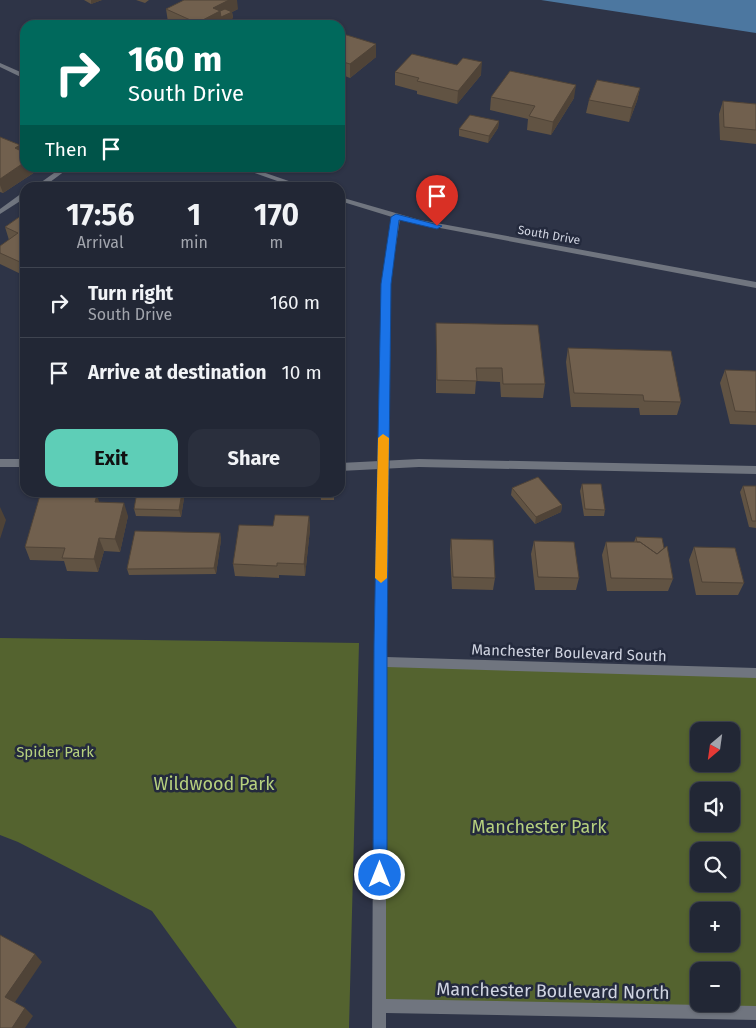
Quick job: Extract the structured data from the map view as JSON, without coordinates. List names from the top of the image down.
{
  "streets": {
    "street": ["South Drive", "Manchester Boulevard South", "Manchester Boulevard North"]
  },
  "parks": ["Spider Park", "Wildwood Park", "Manchester Park"],
  "north": "bottom left",
  "page": {
    "turn": ["160 m", "South Drive"],
    "then": "Then",
    "eta": [
      "17:56",
      "Arrival",
      "1",
      "min",
      "170",
      "m"
    ],
    "list": [
      {
        "name": "Turn right",
        "note": "South Drive",
        "value": "160 m"
      },
      {
        "name": "Arrive at destination",
        "value": "10 m"
      }
    ],
    "buttons": ["Exit", "Share"],
    "map_buttons": ["+", "−"]
  }
}
